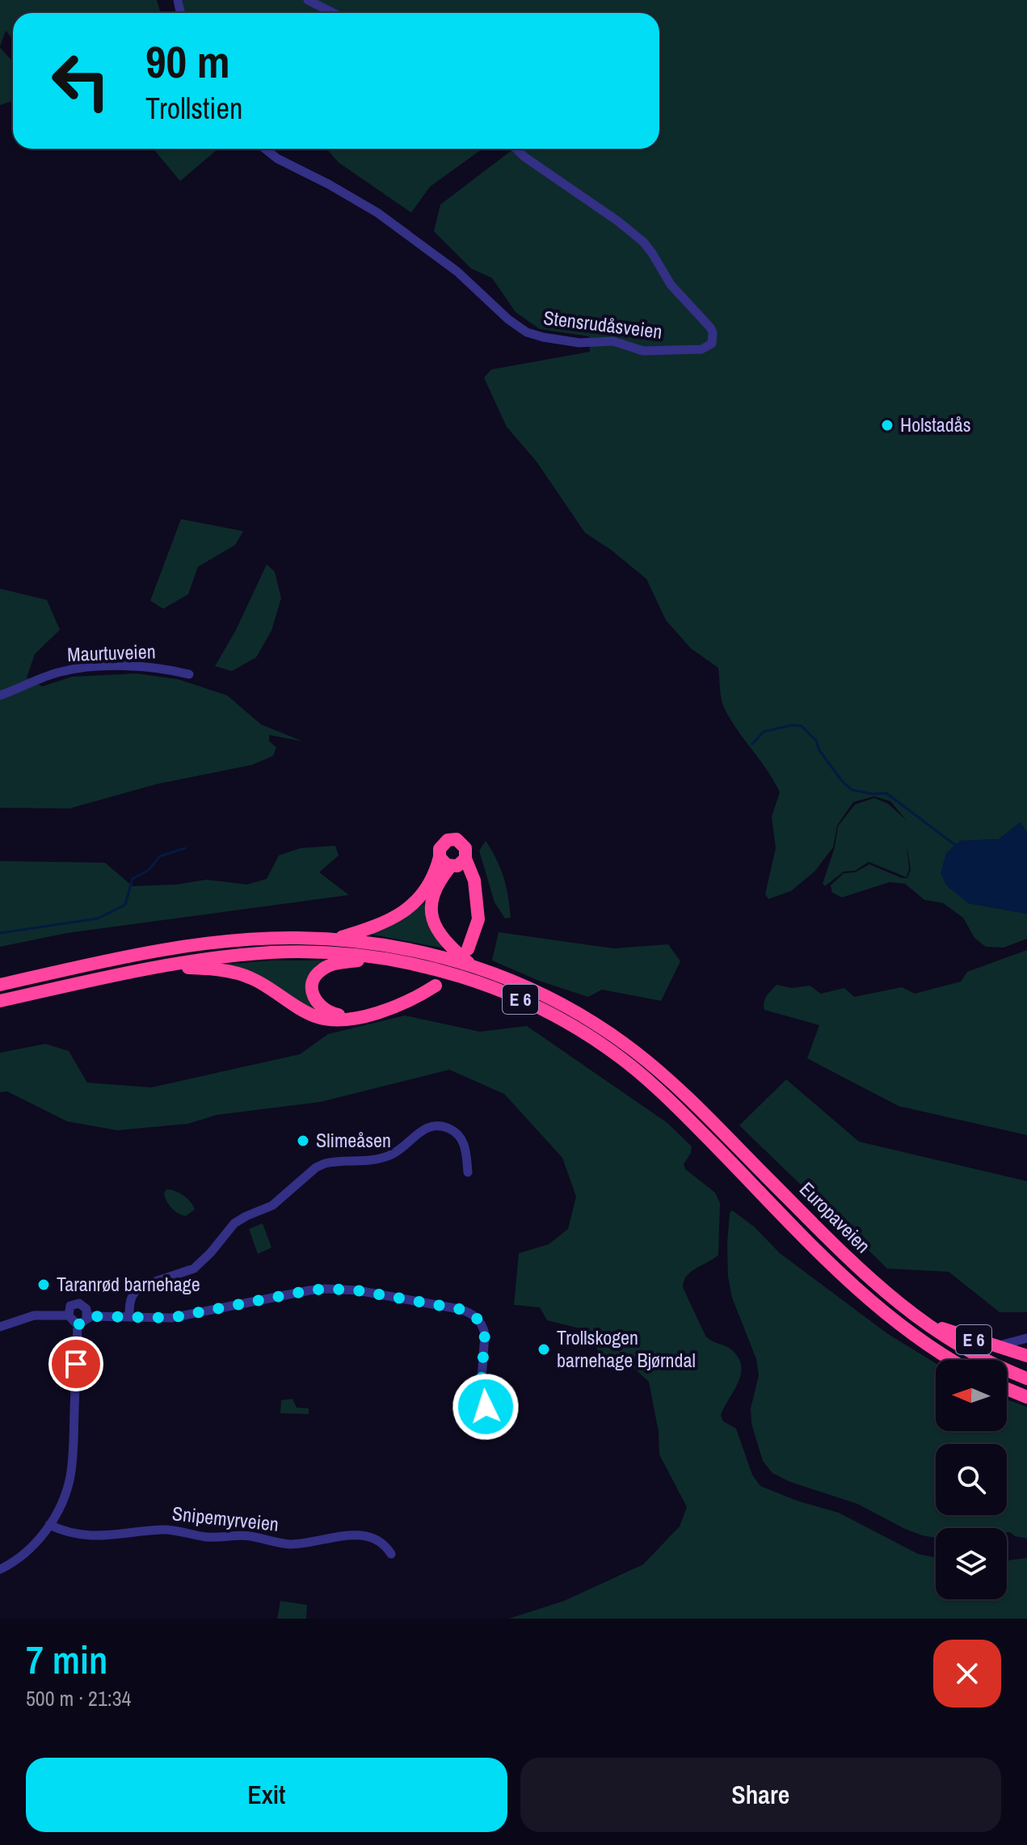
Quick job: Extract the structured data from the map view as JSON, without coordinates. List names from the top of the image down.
{
  "streets": {
    "highway": ["E 6", "Europaveien"],
    "street": ["Stensrudåsveien", "Maurtuveien", "Snipemyrveien"]
  },
  "crossings": [
    ["E 6", "Europaveien"]
  ],
  "places": [
    "Holstadås",
    "Slimeåsen",
    "Taranrød barnehage",
    "Trollskogen barnehage Bjørndal"
  ],
  "north": "left",
  "page": {
    "turn": ["90 m", "Trollstien"],
    "heading": ["7 min", "500 m · 21:34"],
    "buttons": ["Exit", "Share"]
  }
}
